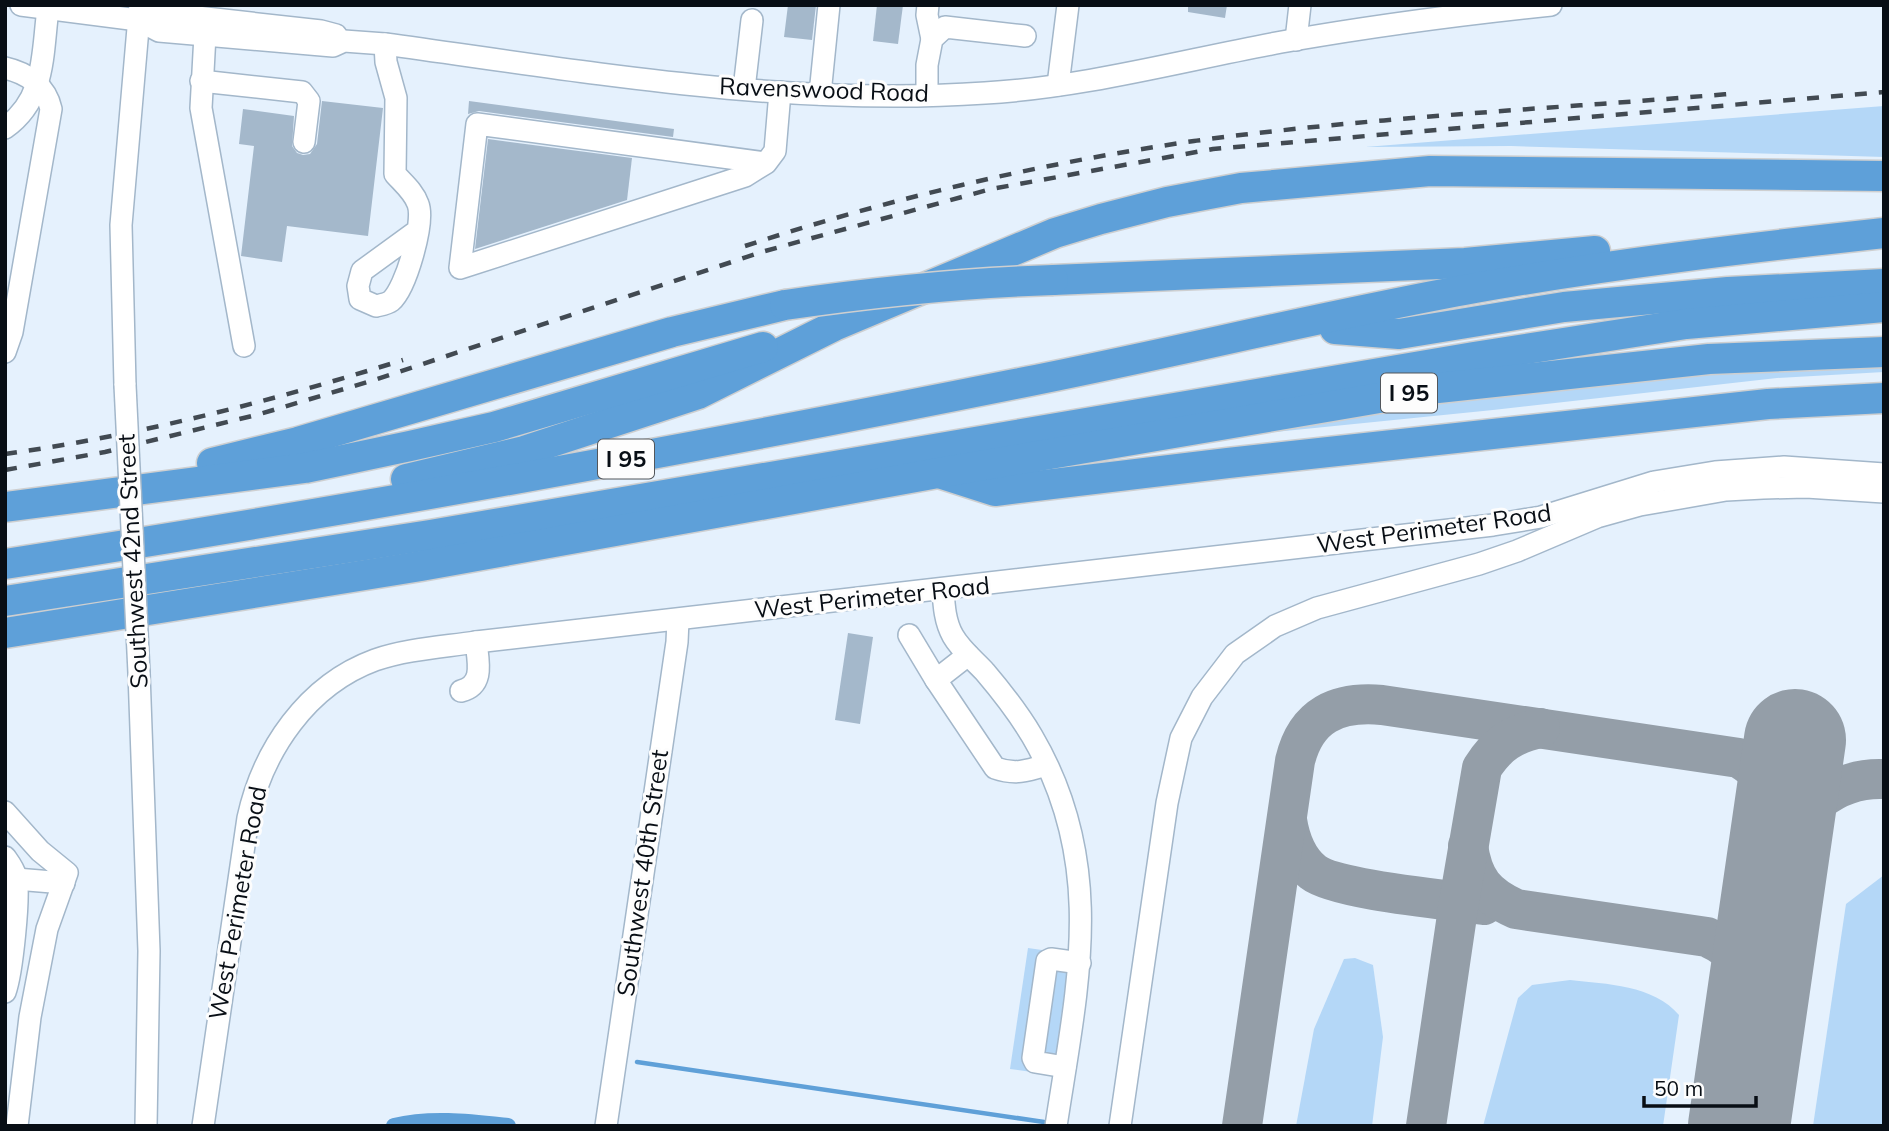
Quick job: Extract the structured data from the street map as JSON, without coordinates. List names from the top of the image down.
{
  "streets": {
    "highway": ["I 95"],
    "street": [
      "Ravenswood Road",
      "West Perimeter Road",
      "Southwest 42nd Street",
      "Southwest 40th Street"
    ]
  },
  "crossings": [
    ["Ravenswood Road", "Southwest 42nd Street"],
    ["West Perimeter Road", "Southwest 40th Street"]
  ],
  "scale_bar": "50 m"
}
